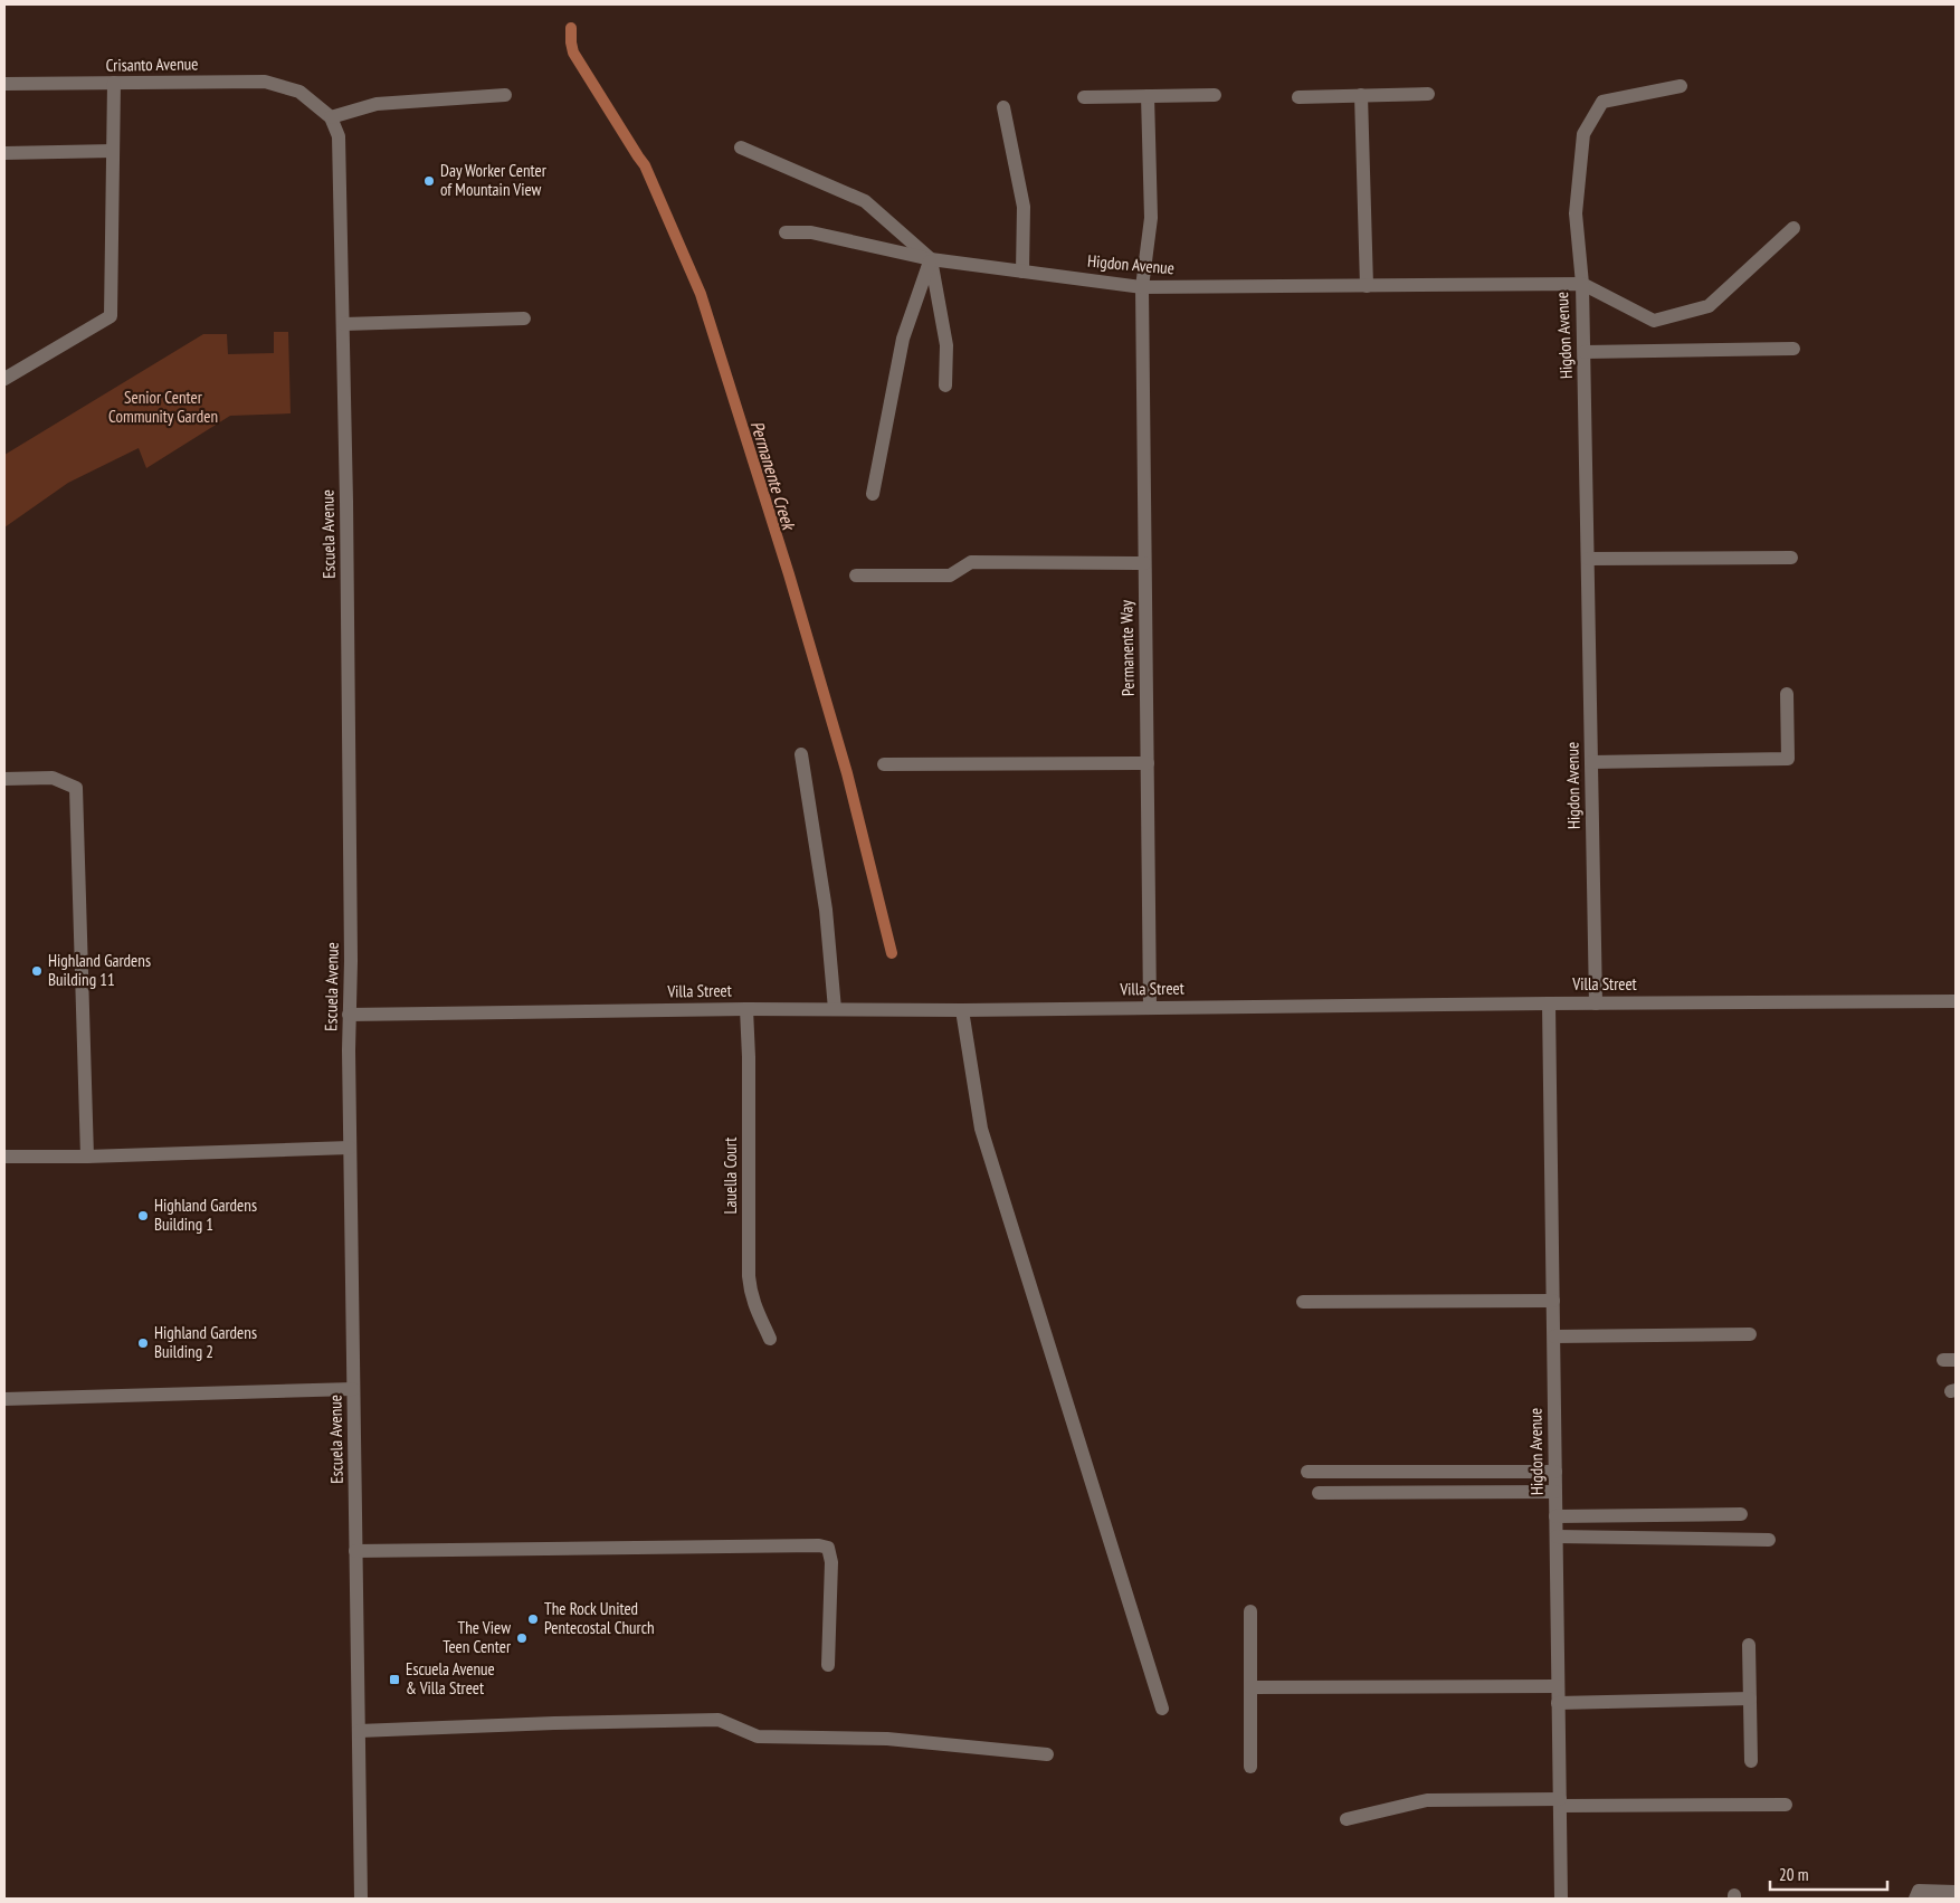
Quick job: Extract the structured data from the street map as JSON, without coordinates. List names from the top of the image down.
{
  "streets": {
    "street": [
      "Crisanto Avenue",
      "Higdon Avenue",
      "Escuela Avenue",
      "Permanente Way",
      "Villa Street",
      "Lauella Court"
    ]
  },
  "crossings": [
    ["Crisanto Avenue", "Escuela Avenue"],
    ["Higdon Avenue", "Permanente Way"],
    ["Higdon Avenue", "Villa Street"],
    ["Escuela Avenue", "Villa Street"],
    ["Permanente Way", "Villa Street"],
    ["Villa Street", "Lauella Court"]
  ],
  "water": ["Permanente Creek"],
  "parks": ["Senior Center Community Garden"],
  "places": {
    "other": [
      "Day Worker Center of Mountain View",
      "Highland Gardens Building 11",
      "Highland Gardens Building 1",
      "Highland Gardens Building 2",
      "The Rock United Pentecostal Church",
      "The View Teen Center"
    ],
    "transit": ["Escuela Avenue & Villa Street"]
  },
  "scale_bar": "20 m"
}
